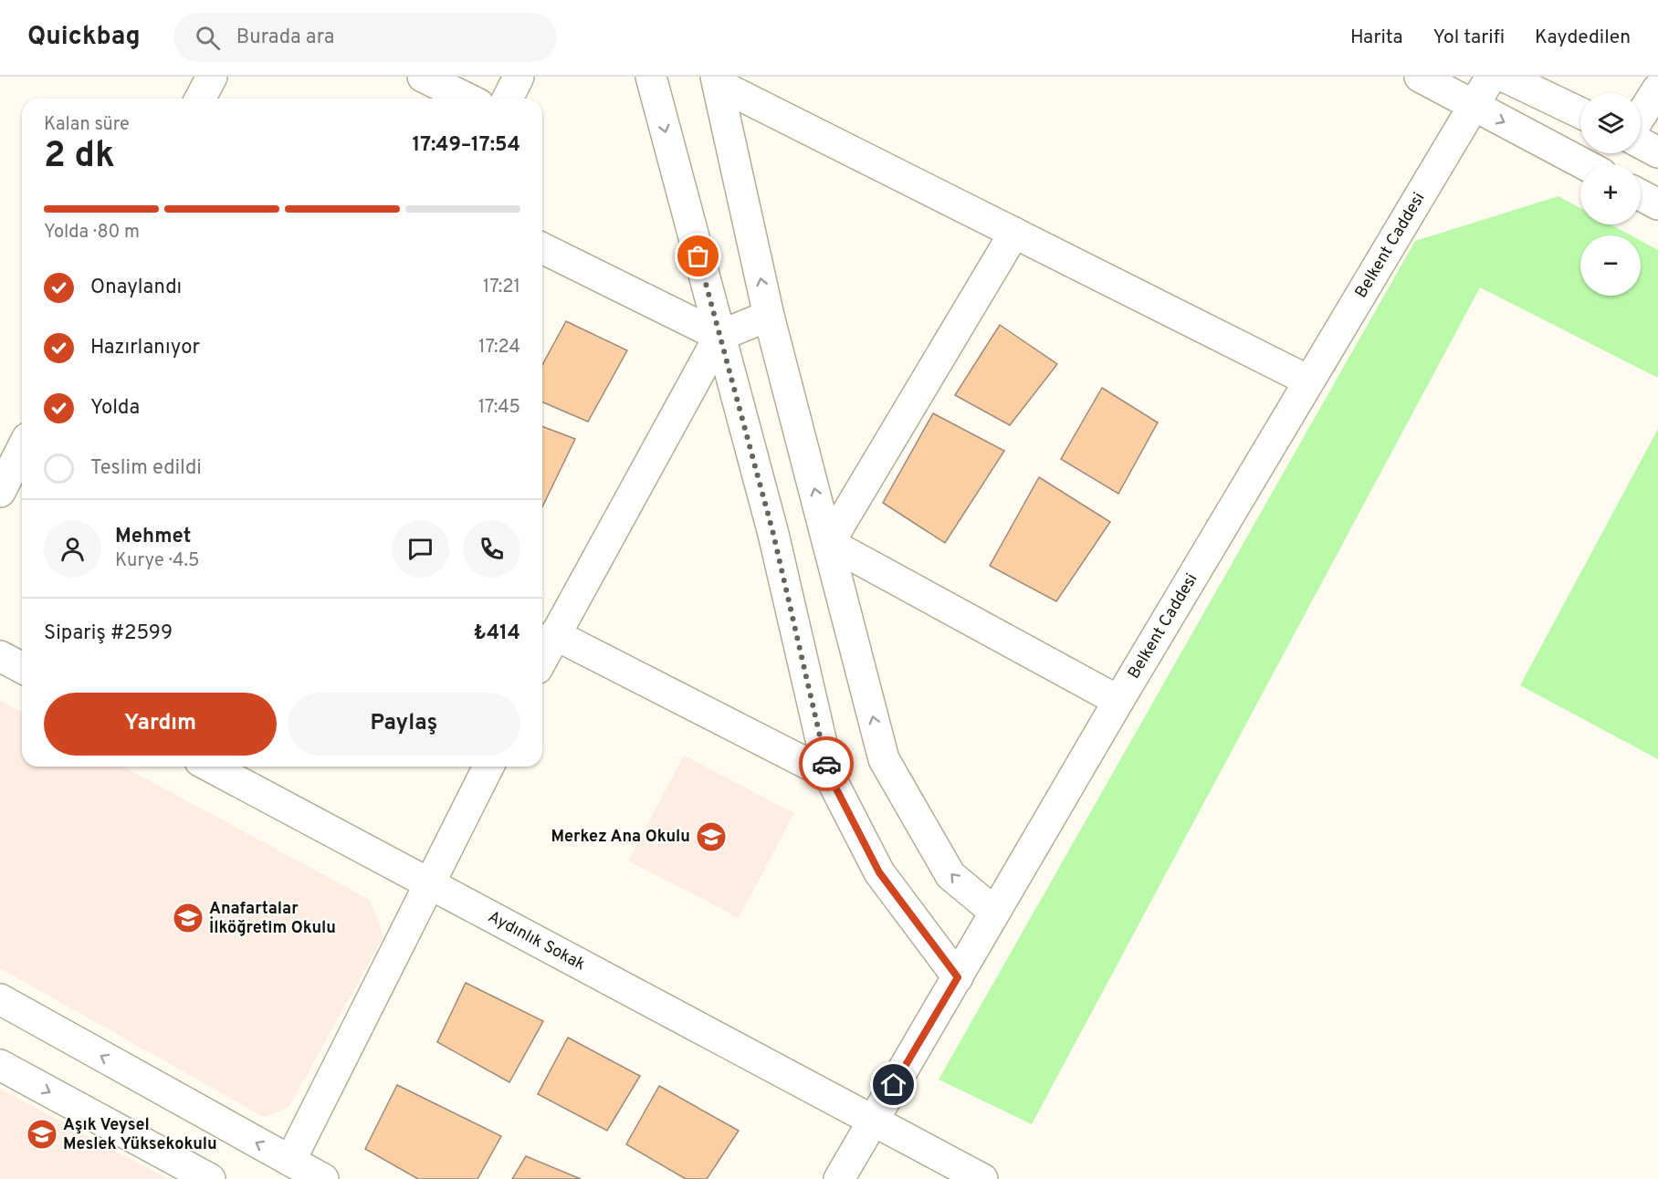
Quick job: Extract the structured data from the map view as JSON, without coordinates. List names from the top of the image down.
{
  "streets": {
    "street": ["Belkent Caddesi", "Aydınlık Sokak"]
  },
  "crossings": [
    ["Belkent Caddesi", "Aydınlık Sokak"]
  ],
  "places": {
    "school or university": ["Merkez Ana Okulu", "Anafartalar İlköğretim Okulu", "Aşık Veysel Meslek Yüksekokulu"]
  },
  "page": {
    "header": "Quickbag",
    "search": "Burada ara",
    "nav": ["Harita", "Yol tarifi", "Kaydedilen"],
    "map_buttons": ["+", "−"],
    "heading": ["2 dk", "Kalan süre", "17:49–17:54"],
    "panel": [
      "Mehmet",
      "Kurye · 4.5",
      "Sipariş #2599",
      "₺414"
    ],
    "bar": "Yolda · 80 m",
    "list": [
      ["Onaylandı", "17:21"],
      ["Hazırlanıyor", "17:24"],
      ["Yolda", "17:45"],
      "Teslim edildi"
    ],
    "buttons": ["Yardım", "Paylaş"]
  }
}
